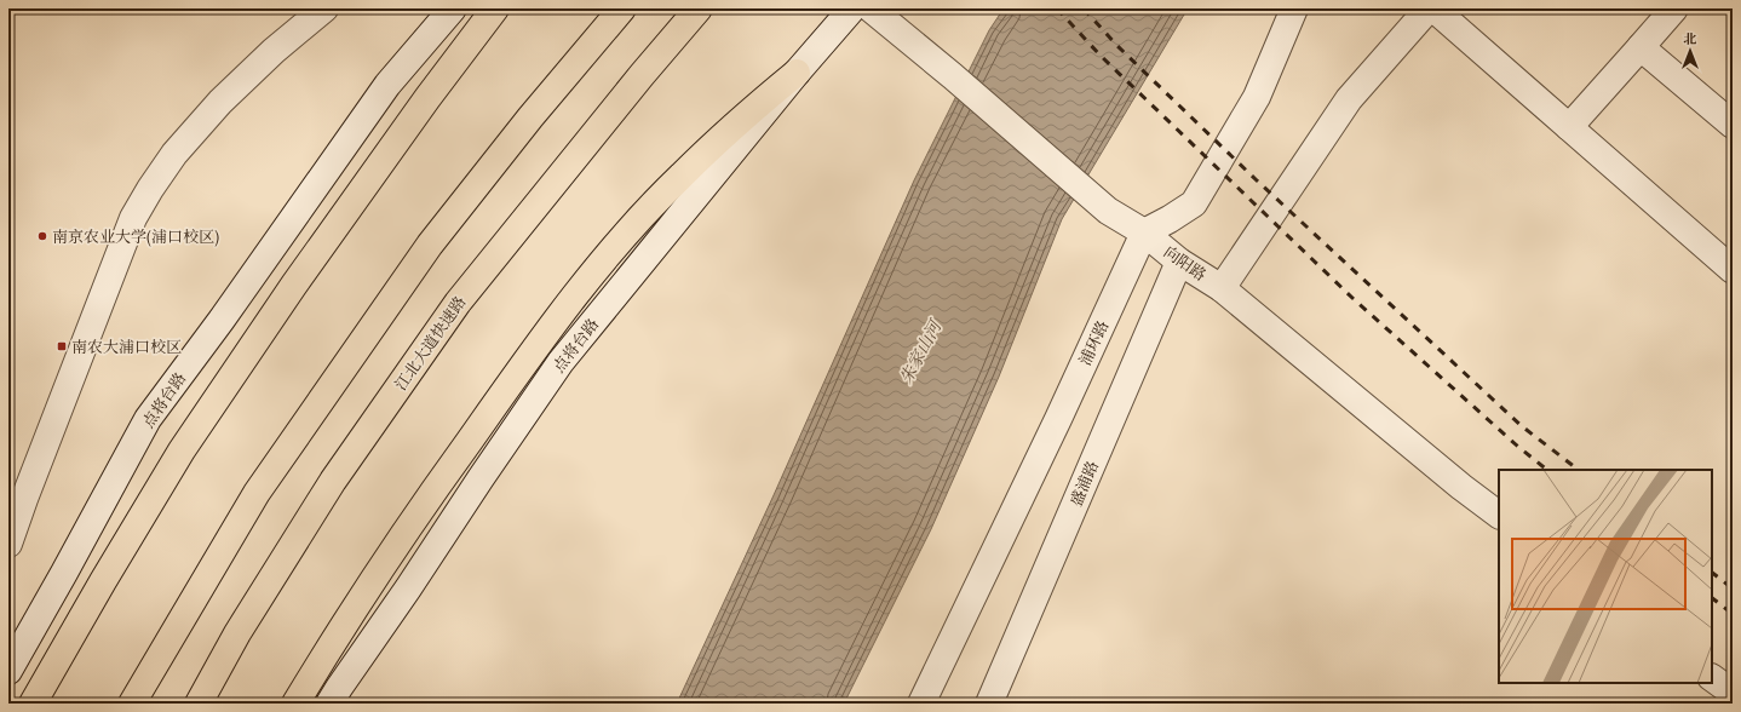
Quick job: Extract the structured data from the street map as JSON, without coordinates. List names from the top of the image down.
{
  "streets": {
    "highway": ["江北大道快速路"],
    "street": [
      "向阳路",
      "浦环路",
      "点将台路",
      "盛浦路"
    ]
  },
  "crossings": [
    ["向阳路", "浦环路"],
    ["向阳路", "盛浦路"]
  ],
  "water": ["朱家山河"],
  "places": {
    "other": ["南京农业大学(浦口校区)"],
    "transit": ["南农大浦口校区"]
  },
  "north": "top"
}
